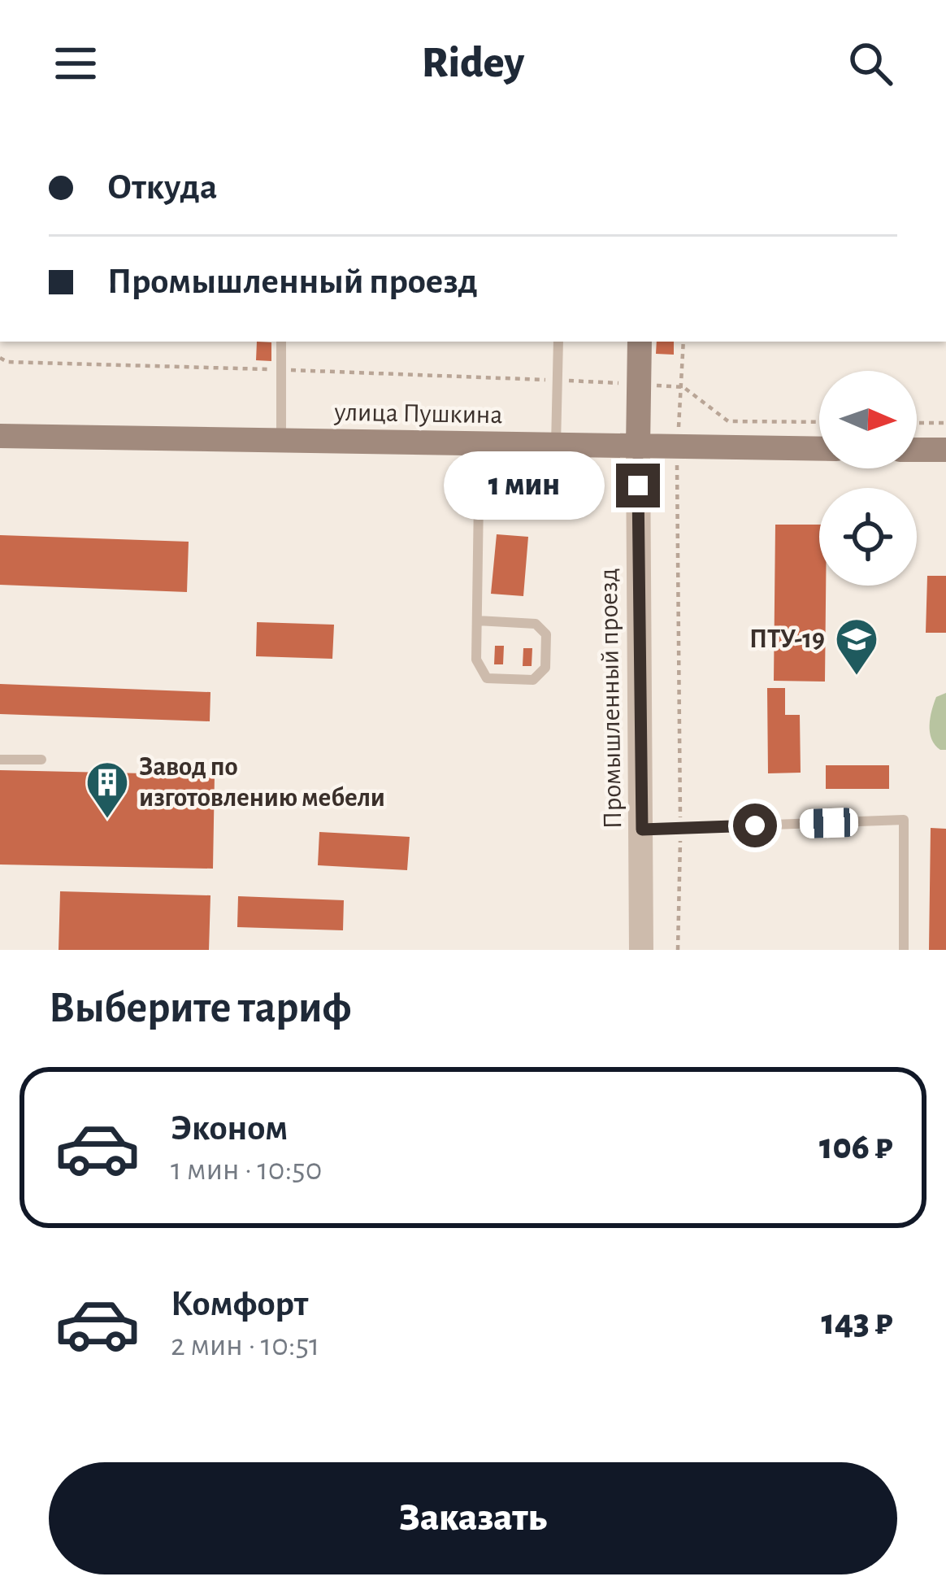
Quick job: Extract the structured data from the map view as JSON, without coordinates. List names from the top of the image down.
{
  "streets": {
    "main road": ["улица Пушкина"],
    "street": ["Промышленный проезд"]
  },
  "crossings": [
    ["улица Пушкина", "Промышленный проезд"]
  ],
  "places": {
    "school or university": ["ПТУ-19"],
    "building": ["Завод по изготовлению мебели"]
  },
  "north": "right",
  "page": {
    "header": "Ridey",
    "banner": ["Откуда", "Промышленный проезд"],
    "bubble": "1 мин",
    "heading": "Выберите тариф",
    "list": [
      {
        "name": "Эконом",
        "note": "1 мин · 10:50",
        "value": "106 ₽"
      },
      {
        "name": "Комфорт",
        "note": "2 мин · 10:51",
        "value": "143 ₽"
      }
    ],
    "buttons": "Заказать"
  }
}
